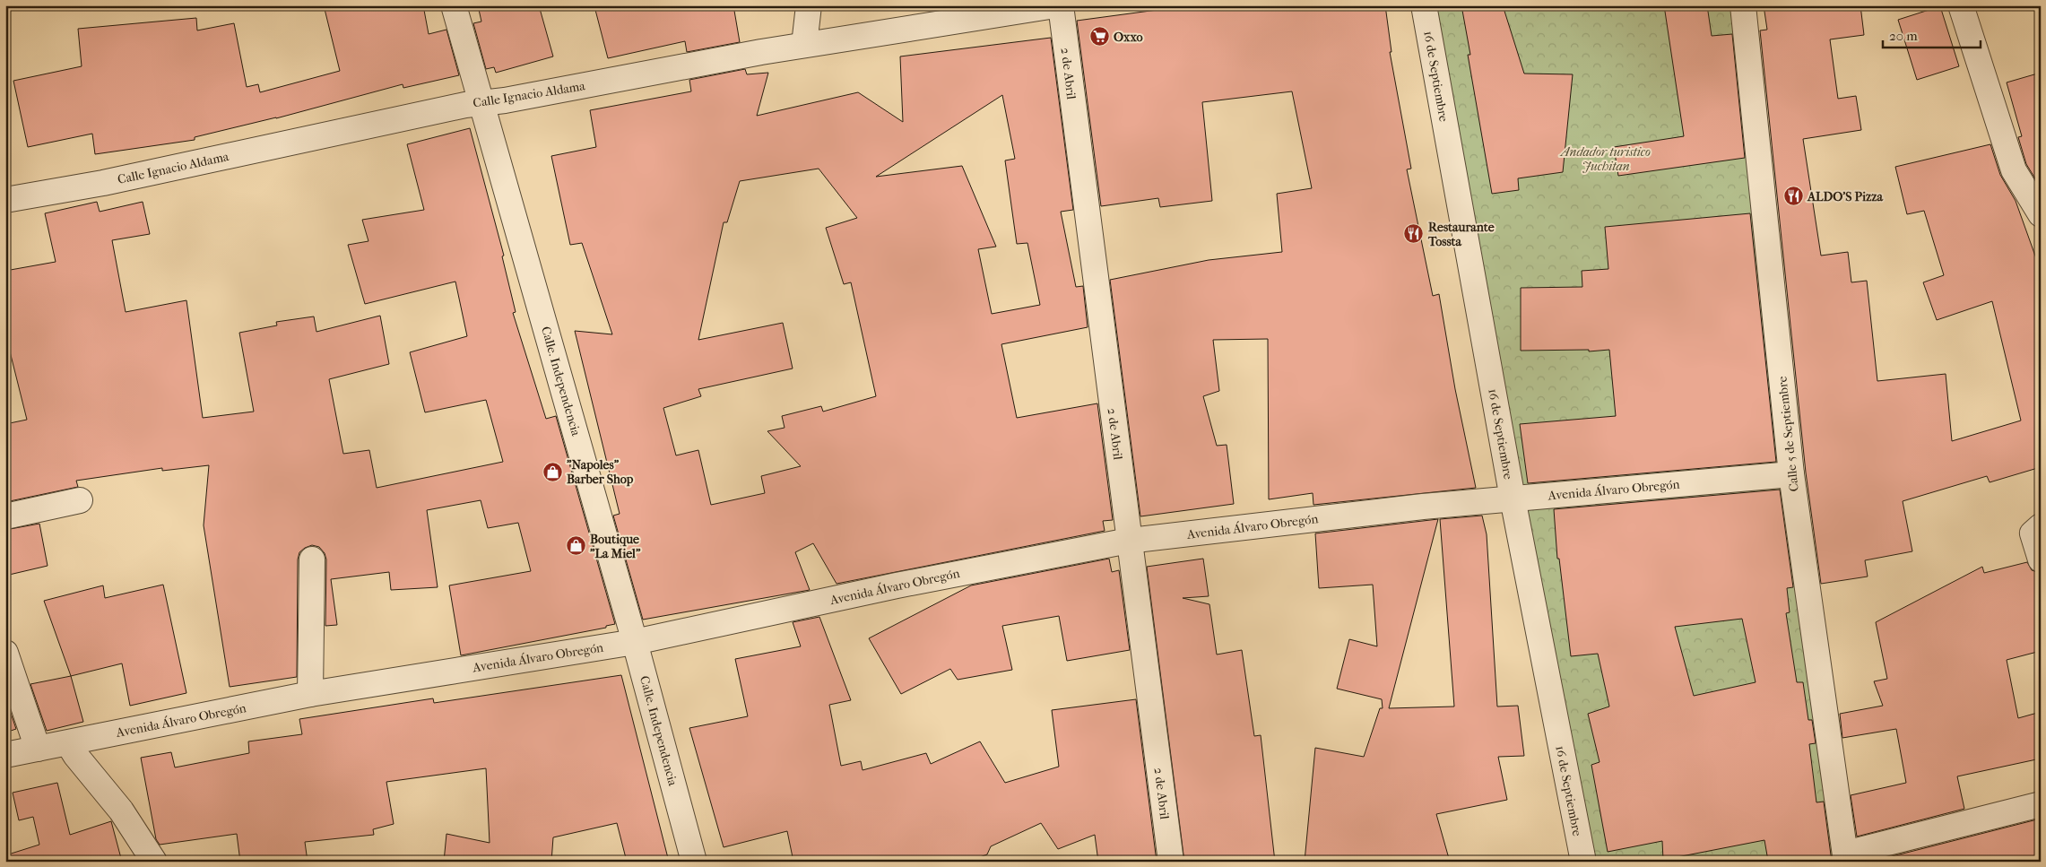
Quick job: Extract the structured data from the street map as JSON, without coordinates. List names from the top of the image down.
{
  "streets": {
    "street": [
      "2 de Abril",
      "16 de Septiembre",
      "Calle Ignacio Aldama",
      "Calle. Independencia",
      "Calle 5 de Septiembre",
      "Avenida Álvaro Obregón"
    ]
  },
  "crossings": [
    ["2 de Abril", "Avenida Álvaro Obregón"],
    ["16 de Septiembre", "Avenida Álvaro Obregón"],
    ["Calle Ignacio Aldama", "Calle. Independencia"],
    ["Calle. Independencia", "Avenida Álvaro Obregón"],
    ["Calle 5 de Septiembre", "Avenida Álvaro Obregón"]
  ],
  "parks": ["Andador turistico Juchitan"],
  "places": {
    "supermarket": ["Oxxo"],
    "restaurant": ["ALDO'S Pizza", "Restaurante Tossta"],
    "shop": ["\"Napoles\" Barber Shop", "Boutique \"La Miel\""]
  },
  "scale_bar": "20 m"
}
